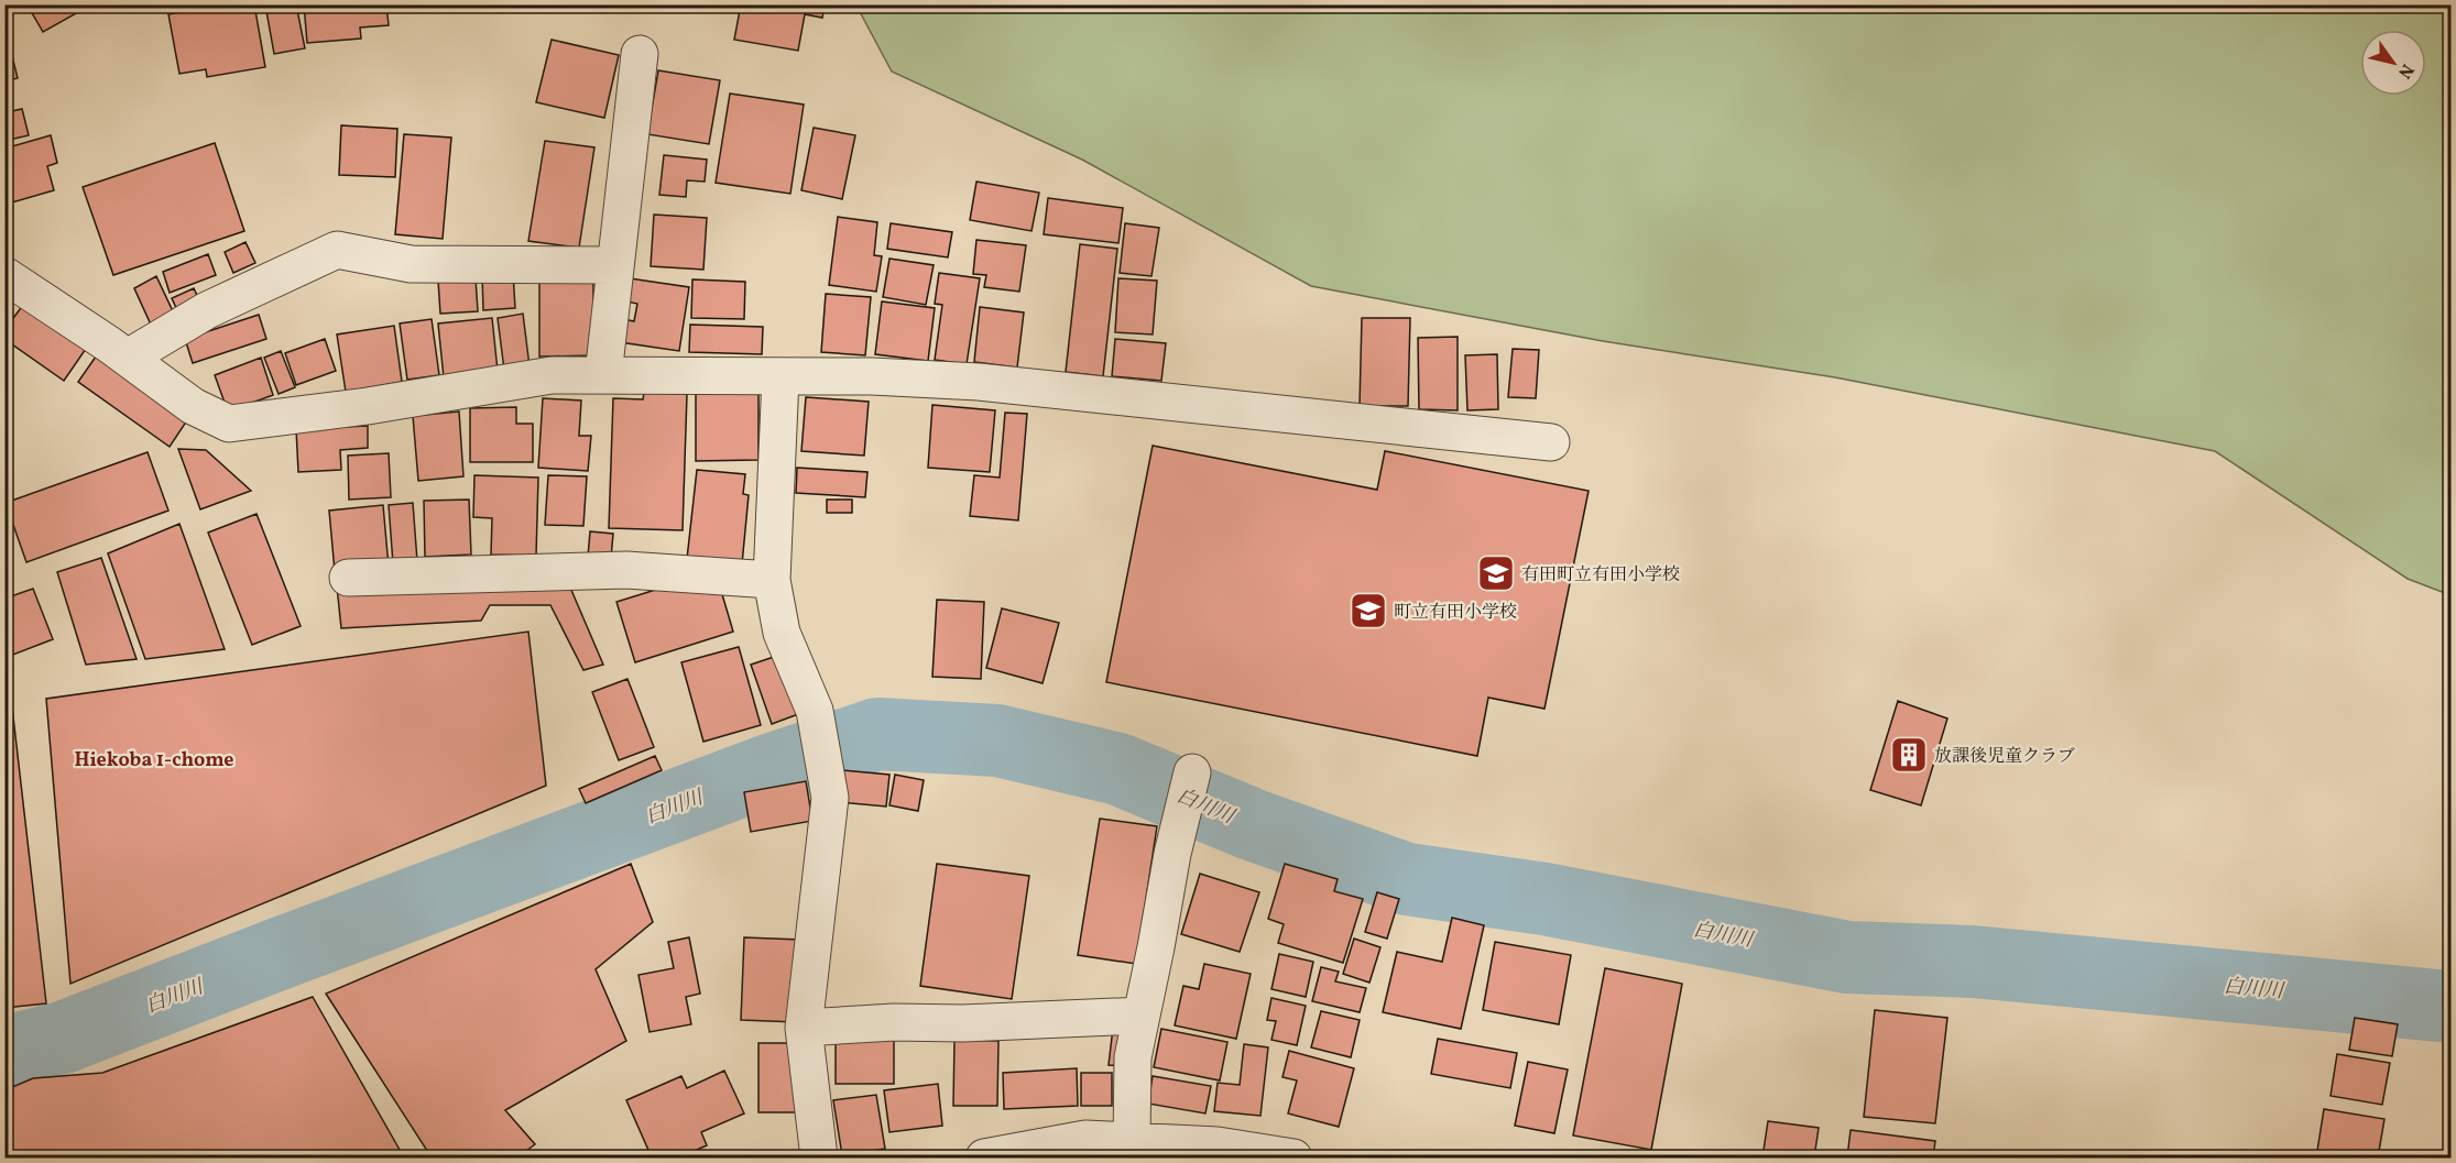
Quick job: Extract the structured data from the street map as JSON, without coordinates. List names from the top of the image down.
{
  "districts": ["Hiekoba 1-chome"],
  "water": ["白川川"],
  "places": {
    "school or university": ["有田町立有田小学校", "町立有田小学校"],
    "building": ["放課後児童クラブ"]
  },
  "north": "bottom right"
}
